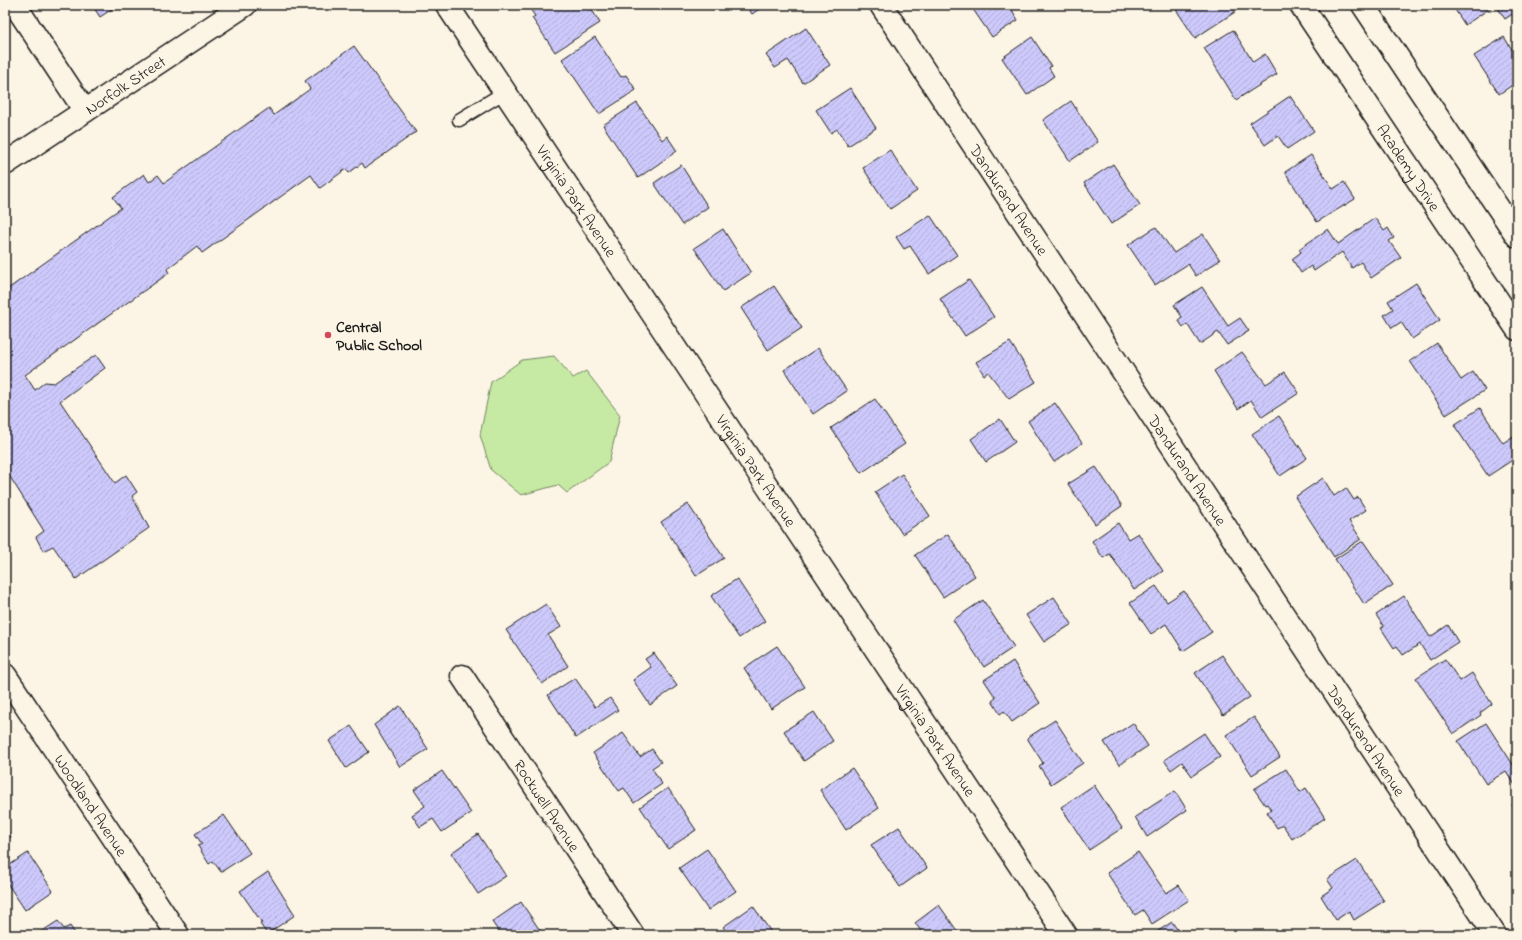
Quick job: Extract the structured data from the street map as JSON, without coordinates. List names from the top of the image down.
{
  "streets": {
    "street": [
      "Norfolk Street",
      "Academy Drive",
      "Virginia Park Avenue",
      "Dandurand Avenue",
      "Woodland Avenue",
      "Rockwell Avenue"
    ]
  },
  "places": ["Central Public School"]
}
